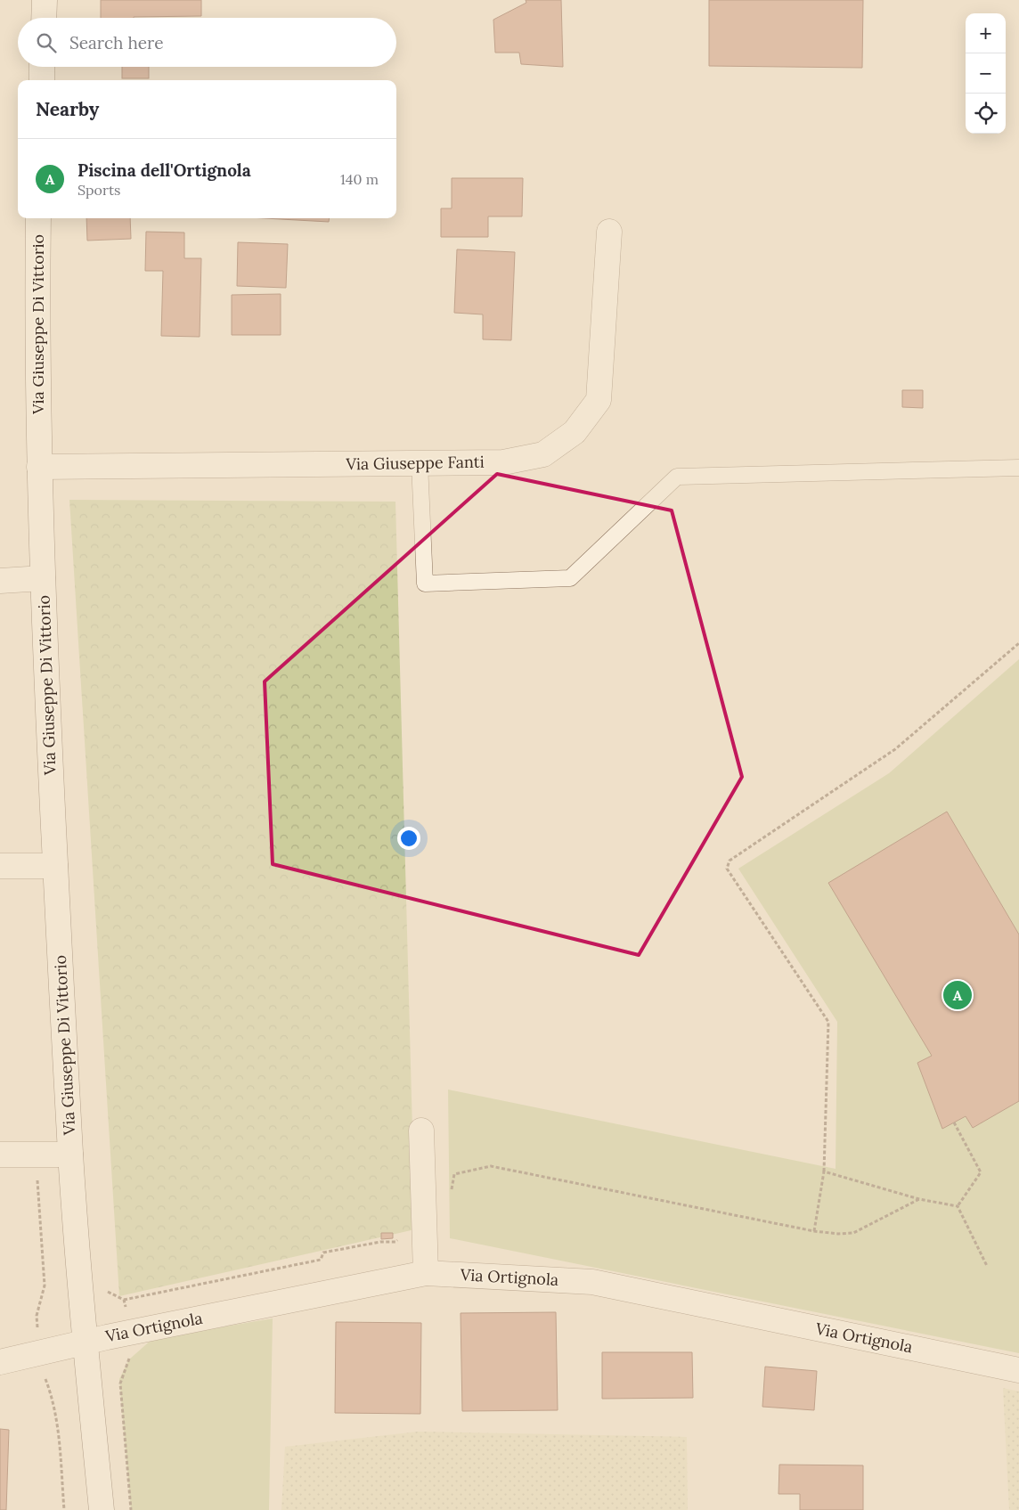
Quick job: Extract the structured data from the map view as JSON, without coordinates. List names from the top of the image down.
{
  "streets": {
    "street": ["Via Giuseppe Di Vittorio", "Via Giuseppe Fanti", "Via Ortignola"]
  },
  "crossings": [
    ["Via Giuseppe Di Vittorio", "Via Giuseppe Fanti"],
    ["Via Giuseppe Di Vittorio", "Via Ortignola"]
  ],
  "page": {
    "map_buttons": ["+", "−"],
    "search": "Search here",
    "heading": "Nearby",
    "list": [
      {
        "mark": "A",
        "name": "Piscina dell'Ortignola",
        "note": "Sports",
        "value": "140 m"
      }
    ],
    "pins": "A"
  }
}
